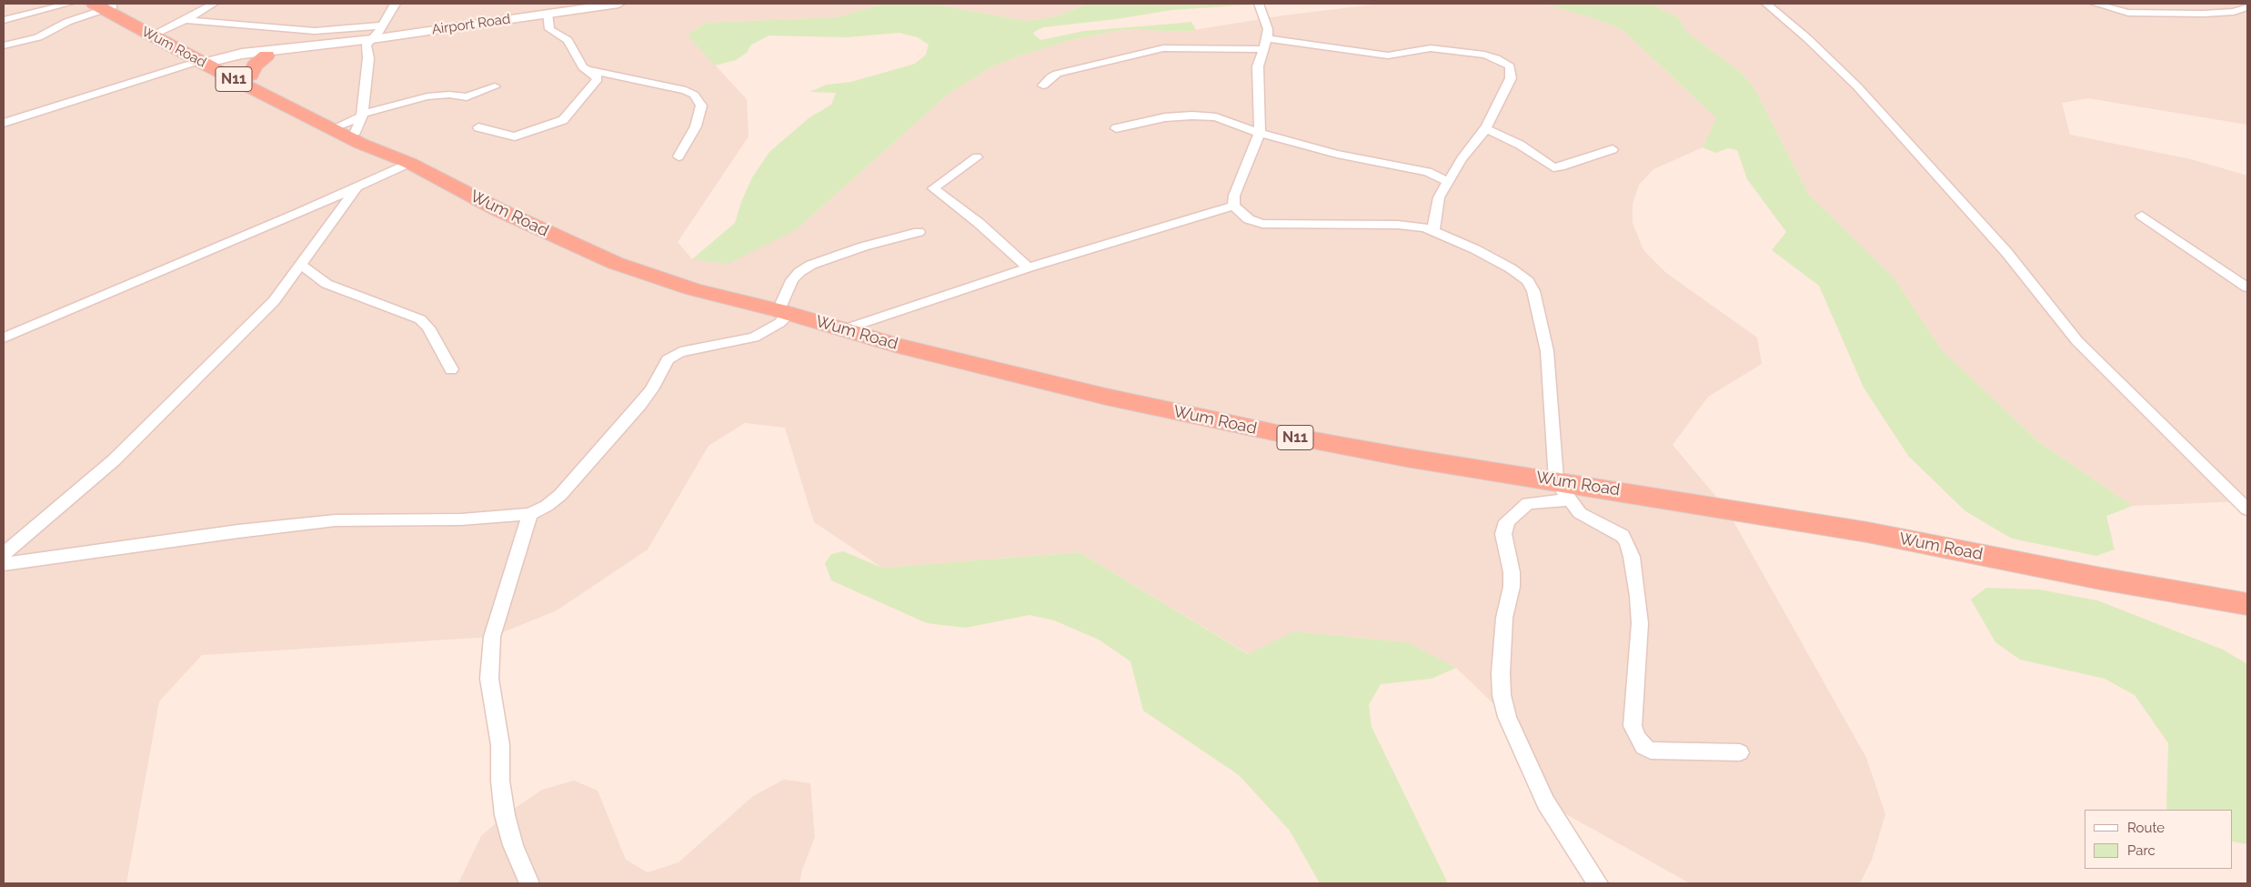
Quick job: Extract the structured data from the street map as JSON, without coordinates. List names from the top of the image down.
{
  "streets": {
    "highway": ["Wum Road", "N11"],
    "main road": ["Airport Road"]
  },
  "crossings": [
    ["Airport Road", "Wum Road"]
  ],
  "legend": ["Route", "Parc"]
}
